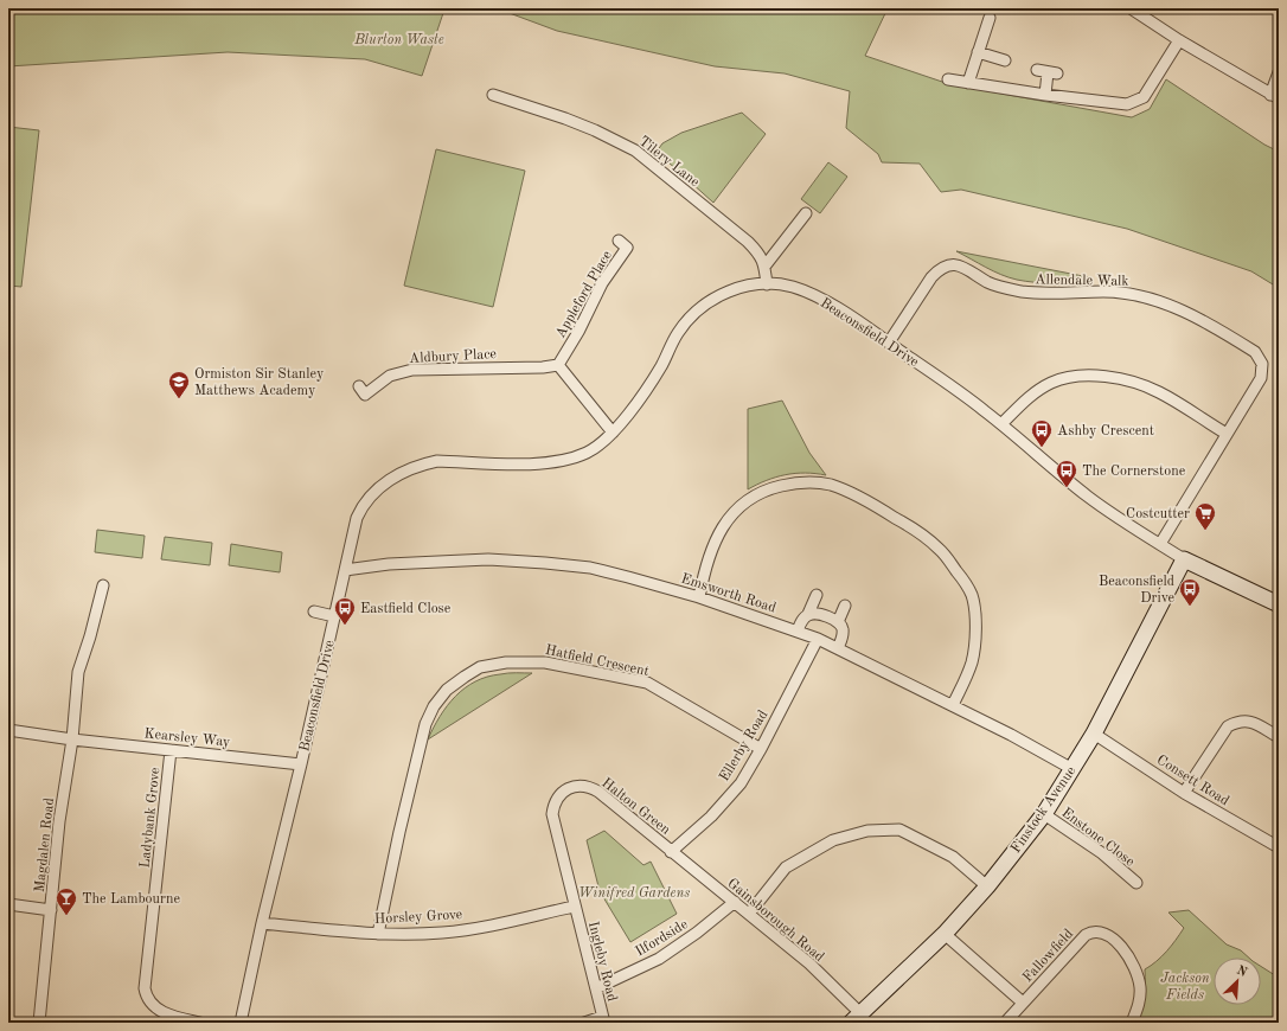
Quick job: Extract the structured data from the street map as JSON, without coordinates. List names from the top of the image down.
{
  "streets": {
    "street": [
      "Tilery Lane",
      "Allendale Walk",
      "Appleford Place",
      "Beaconsfield Drive",
      "Aldbury Place",
      "Emsworth Road",
      "Hatfield Crescent",
      "Kearsley Way",
      "Ellerby Road",
      "Consett Road",
      "Halton Green",
      "Finstock Avenue",
      "Ladybank Grove",
      "Enstone Close",
      "Magdalen Road",
      "Horsley Grove",
      "Gainsborough Road",
      "Ilfordside",
      "Fallowfield",
      "Ingleby Road"
    ]
  },
  "crossings": [
    ["Tilery Lane", "Beaconsfield Drive"],
    ["Allendale Walk", "Beaconsfield Drive"],
    ["Appleford Place", "Aldbury Place"],
    ["Beaconsfield Drive", "Emsworth Road"],
    ["Beaconsfield Drive", "Kearsley Way"],
    ["Beaconsfield Drive", "Finstock Avenue"],
    ["Beaconsfield Drive", "Horsley Grove"],
    ["Emsworth Road", "Ellerby Road"],
    ["Emsworth Road", "Finstock Avenue"],
    ["Hatfield Crescent", "Ellerby Road"],
    ["Hatfield Crescent", "Horsley Grove"],
    ["Kearsley Way", "Ladybank Grove"],
    ["Kearsley Way", "Magdalen Road"],
    ["Ellerby Road", "Halton Green"],
    ["Ellerby Road", "Gainsborough Road"],
    ["Consett Road", "Finstock Avenue"],
    ["Halton Green", "Horsley Grove"],
    ["Halton Green", "Gainsborough Road"],
    ["Halton Green", "Ingleby Road"],
    ["Finstock Avenue", "Enstone Close"],
    ["Finstock Avenue", "Gainsborough Road"],
    ["Horsley Grove", "Ingleby Road"],
    ["Gainsborough Road", "Ilfordside"],
    ["Ilfordside", "Ingleby Road"]
  ],
  "parks": ["Blurton Waste", "Winifred Gardens", "Jackson Fields"],
  "places": {
    "school or university": ["Ormiston Sir Stanley Matthews Academy"],
    "bus stop": [
      "Ashby Crescent",
      "The Cornerstone",
      "Beaconsfield Drive",
      "Eastfield Close"
    ],
    "supermarket": ["Costcutter"],
    "bar": ["The Lambourne"]
  },
  "north": "top right"
}
